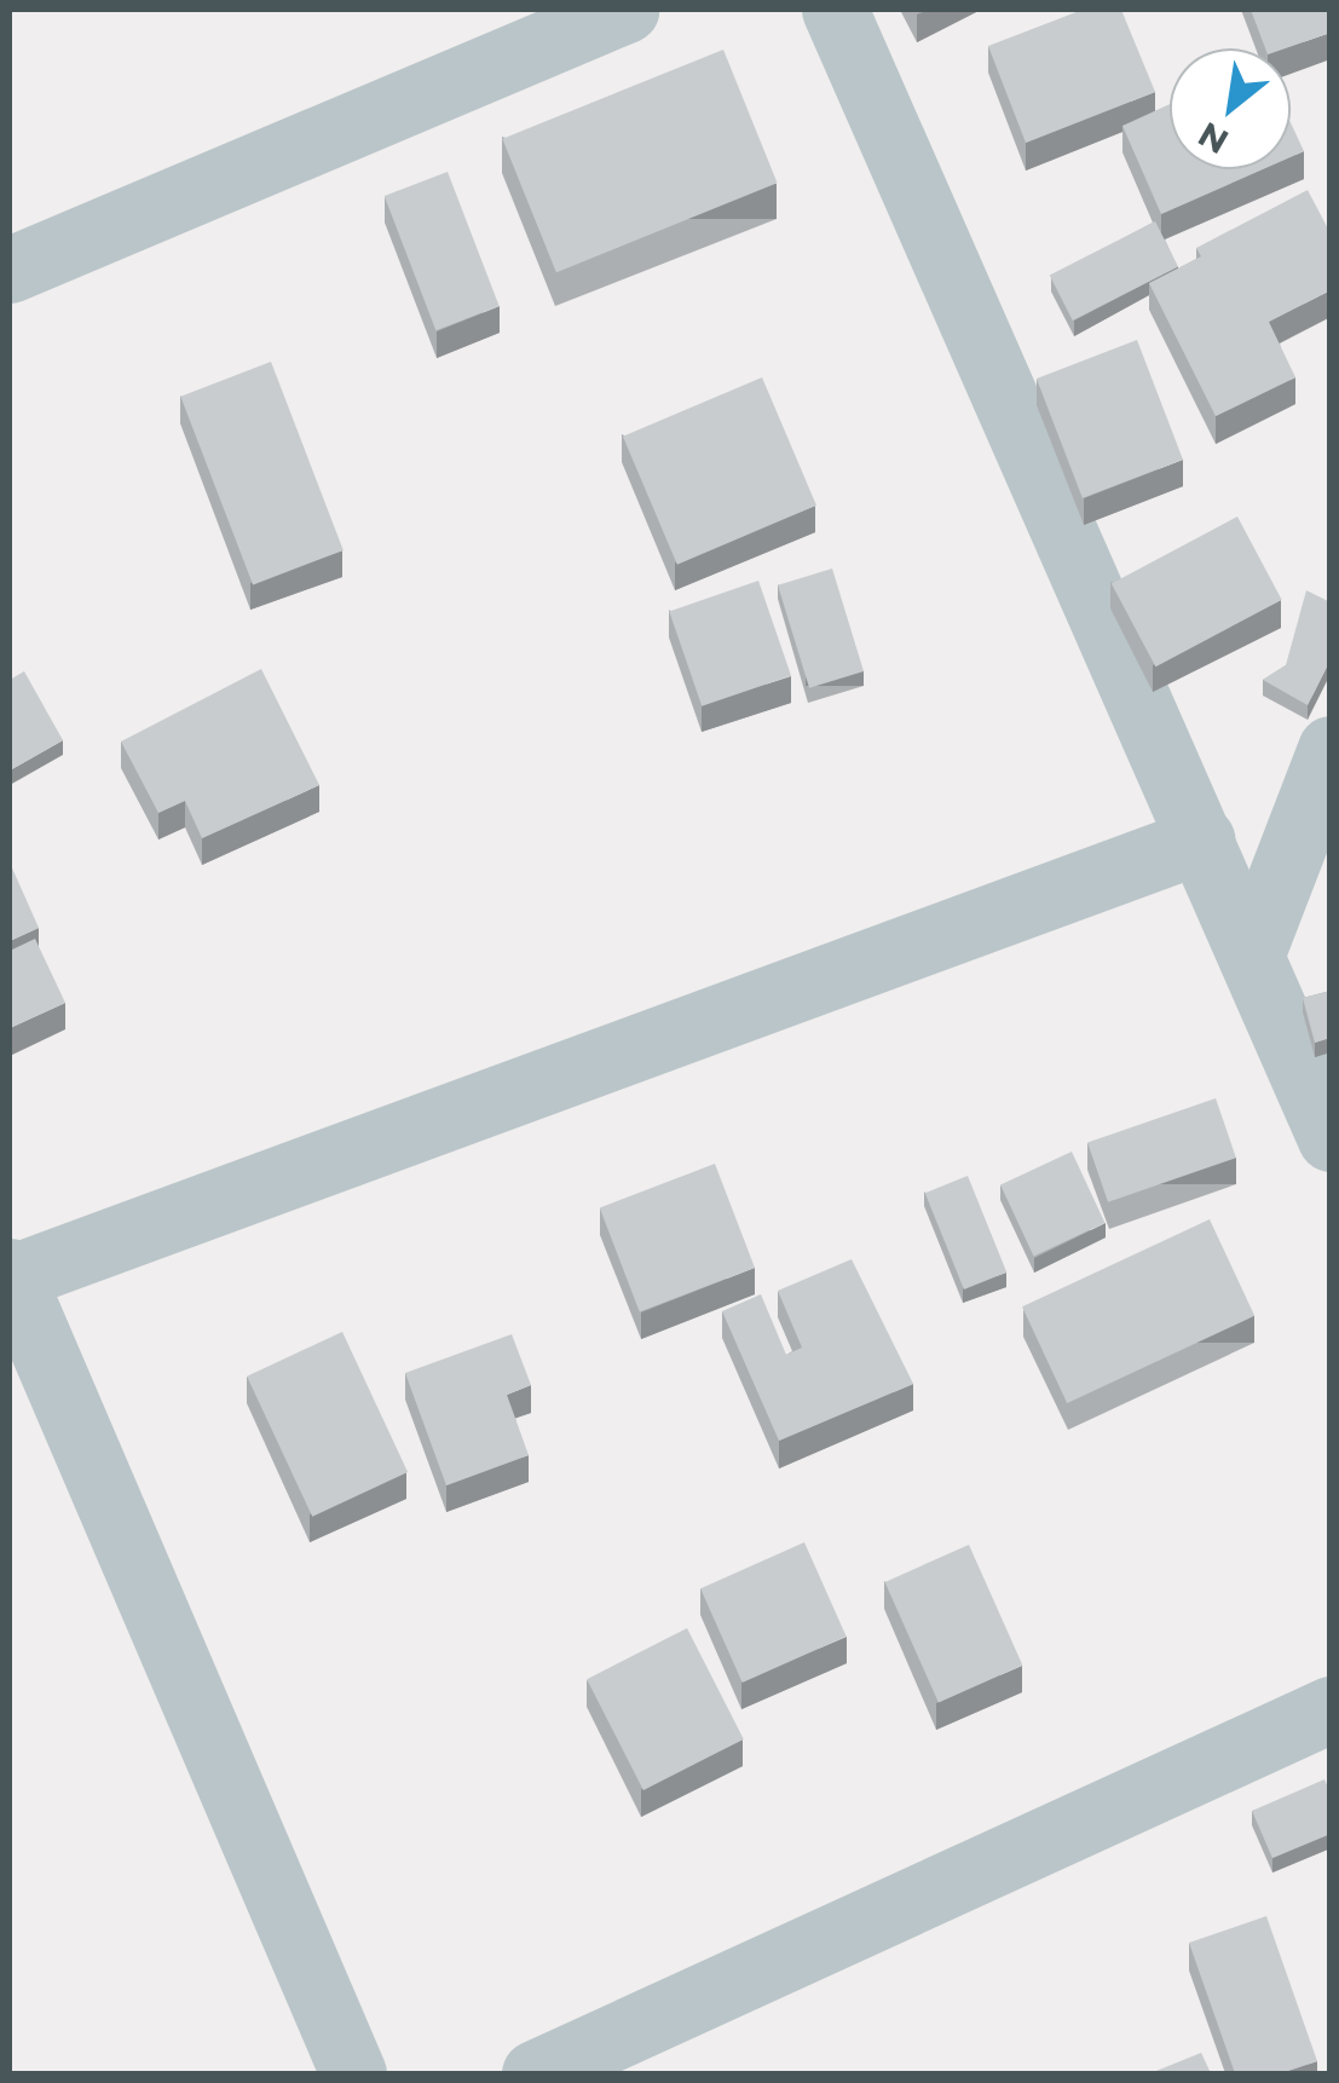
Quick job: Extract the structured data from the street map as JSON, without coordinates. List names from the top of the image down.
{
  "north": "bottom left"
}
